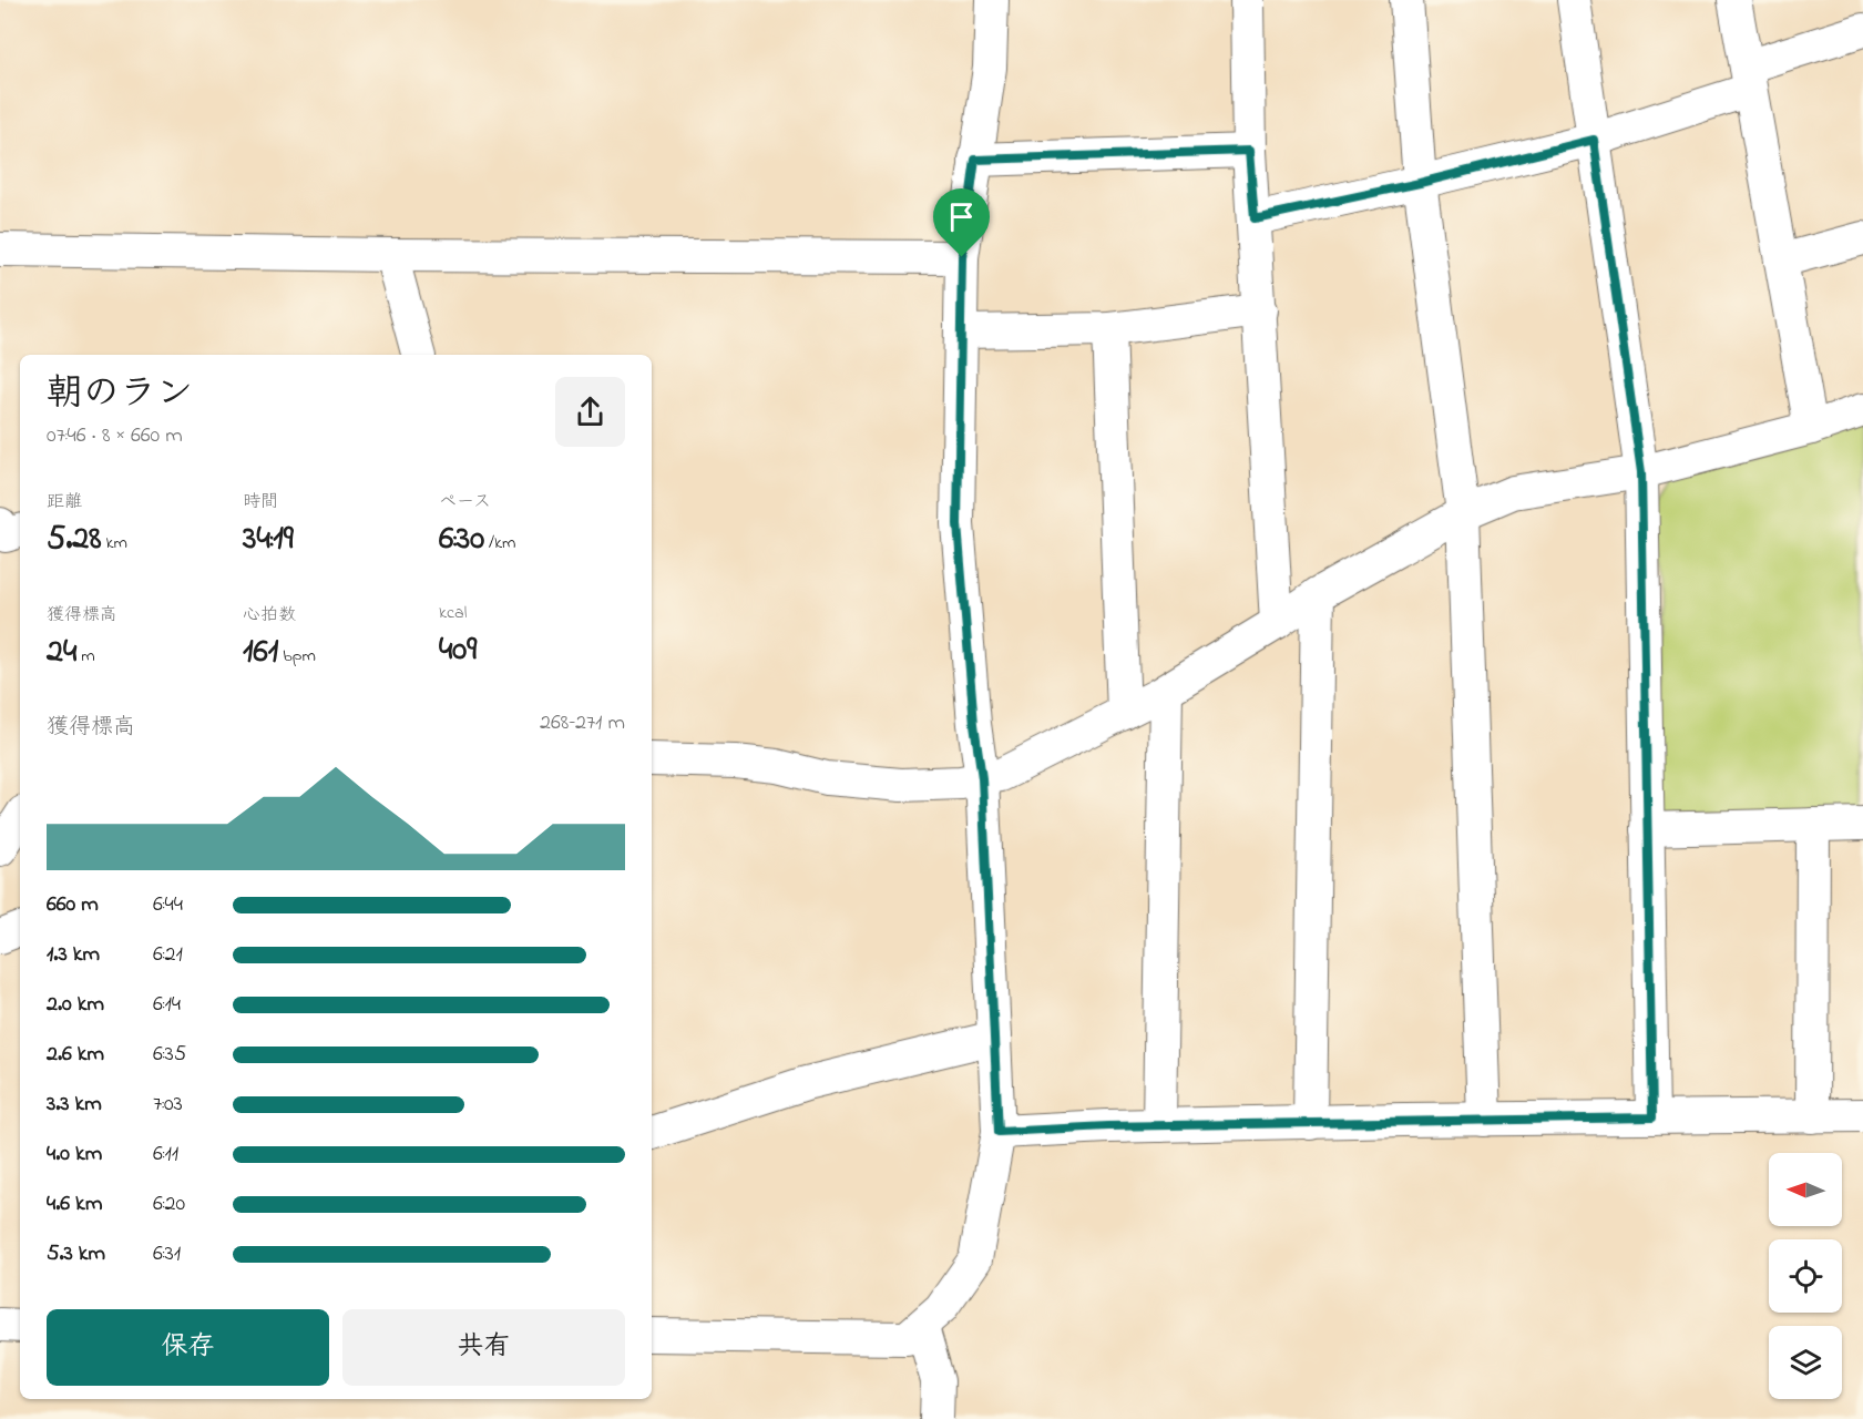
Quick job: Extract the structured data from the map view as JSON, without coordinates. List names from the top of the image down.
{
  "north": "left",
  "page": {
    "heading": ["朝のラン", "07:46 · 8 × 660 m"],
    "stats": [
      ["距離", "5.28 km"],
      ["時間", "34:19"],
      ["ペース", "6:30 /km"],
      ["獲得標高", "24 m"],
      ["心拍数", "161 bpm"],
      ["kcal", "409"]
    ],
    "chart": ["獲得標高", "268–271 m"],
    "list": [
      {
        "name": "660 m",
        "note": "6:44"
      },
      {
        "name": "1.3 km",
        "note": "6:21"
      },
      {
        "name": "2.0 km",
        "note": "6:14"
      },
      {
        "name": "2.6 km",
        "note": "6:35"
      },
      {
        "name": "3.3 km",
        "note": "7:03"
      },
      {
        "name": "4.0 km",
        "note": "6:11"
      },
      {
        "name": "4.6 km",
        "note": "6:20"
      },
      {
        "name": "5.3 km",
        "note": "6:31"
      }
    ],
    "buttons": ["保存", "共有"]
  }
}
